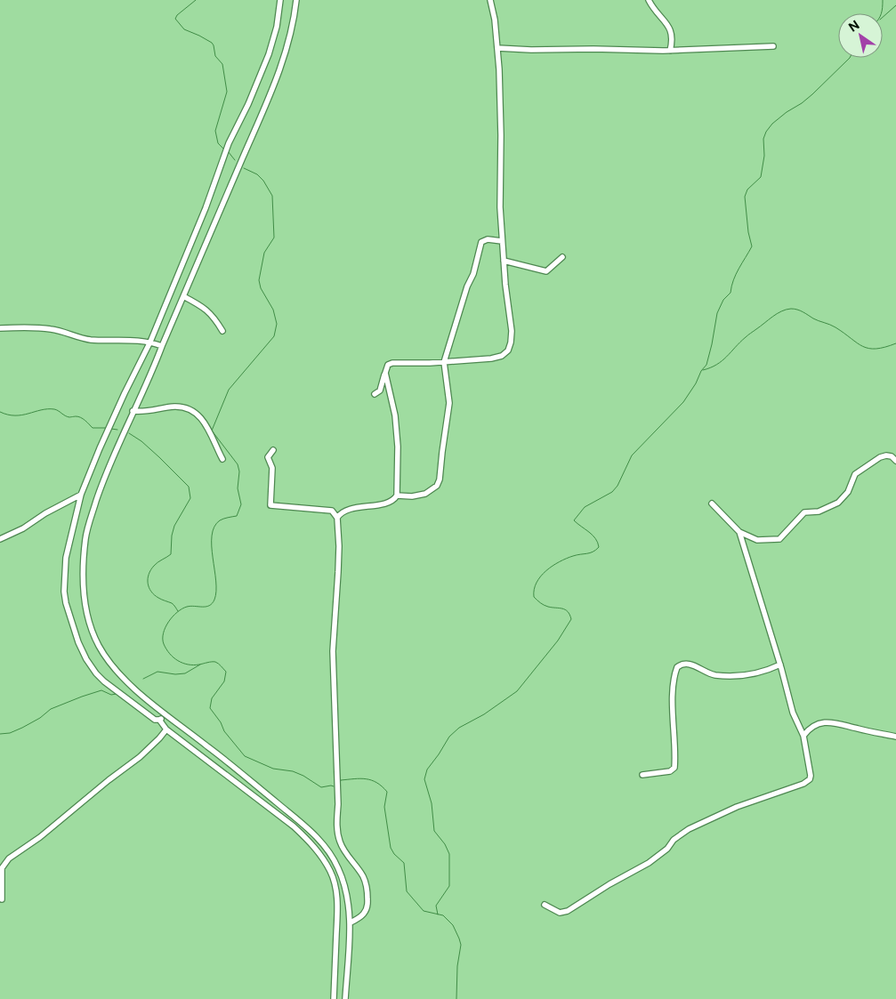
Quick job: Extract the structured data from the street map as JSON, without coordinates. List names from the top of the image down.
{
  "north": "top left"
}
